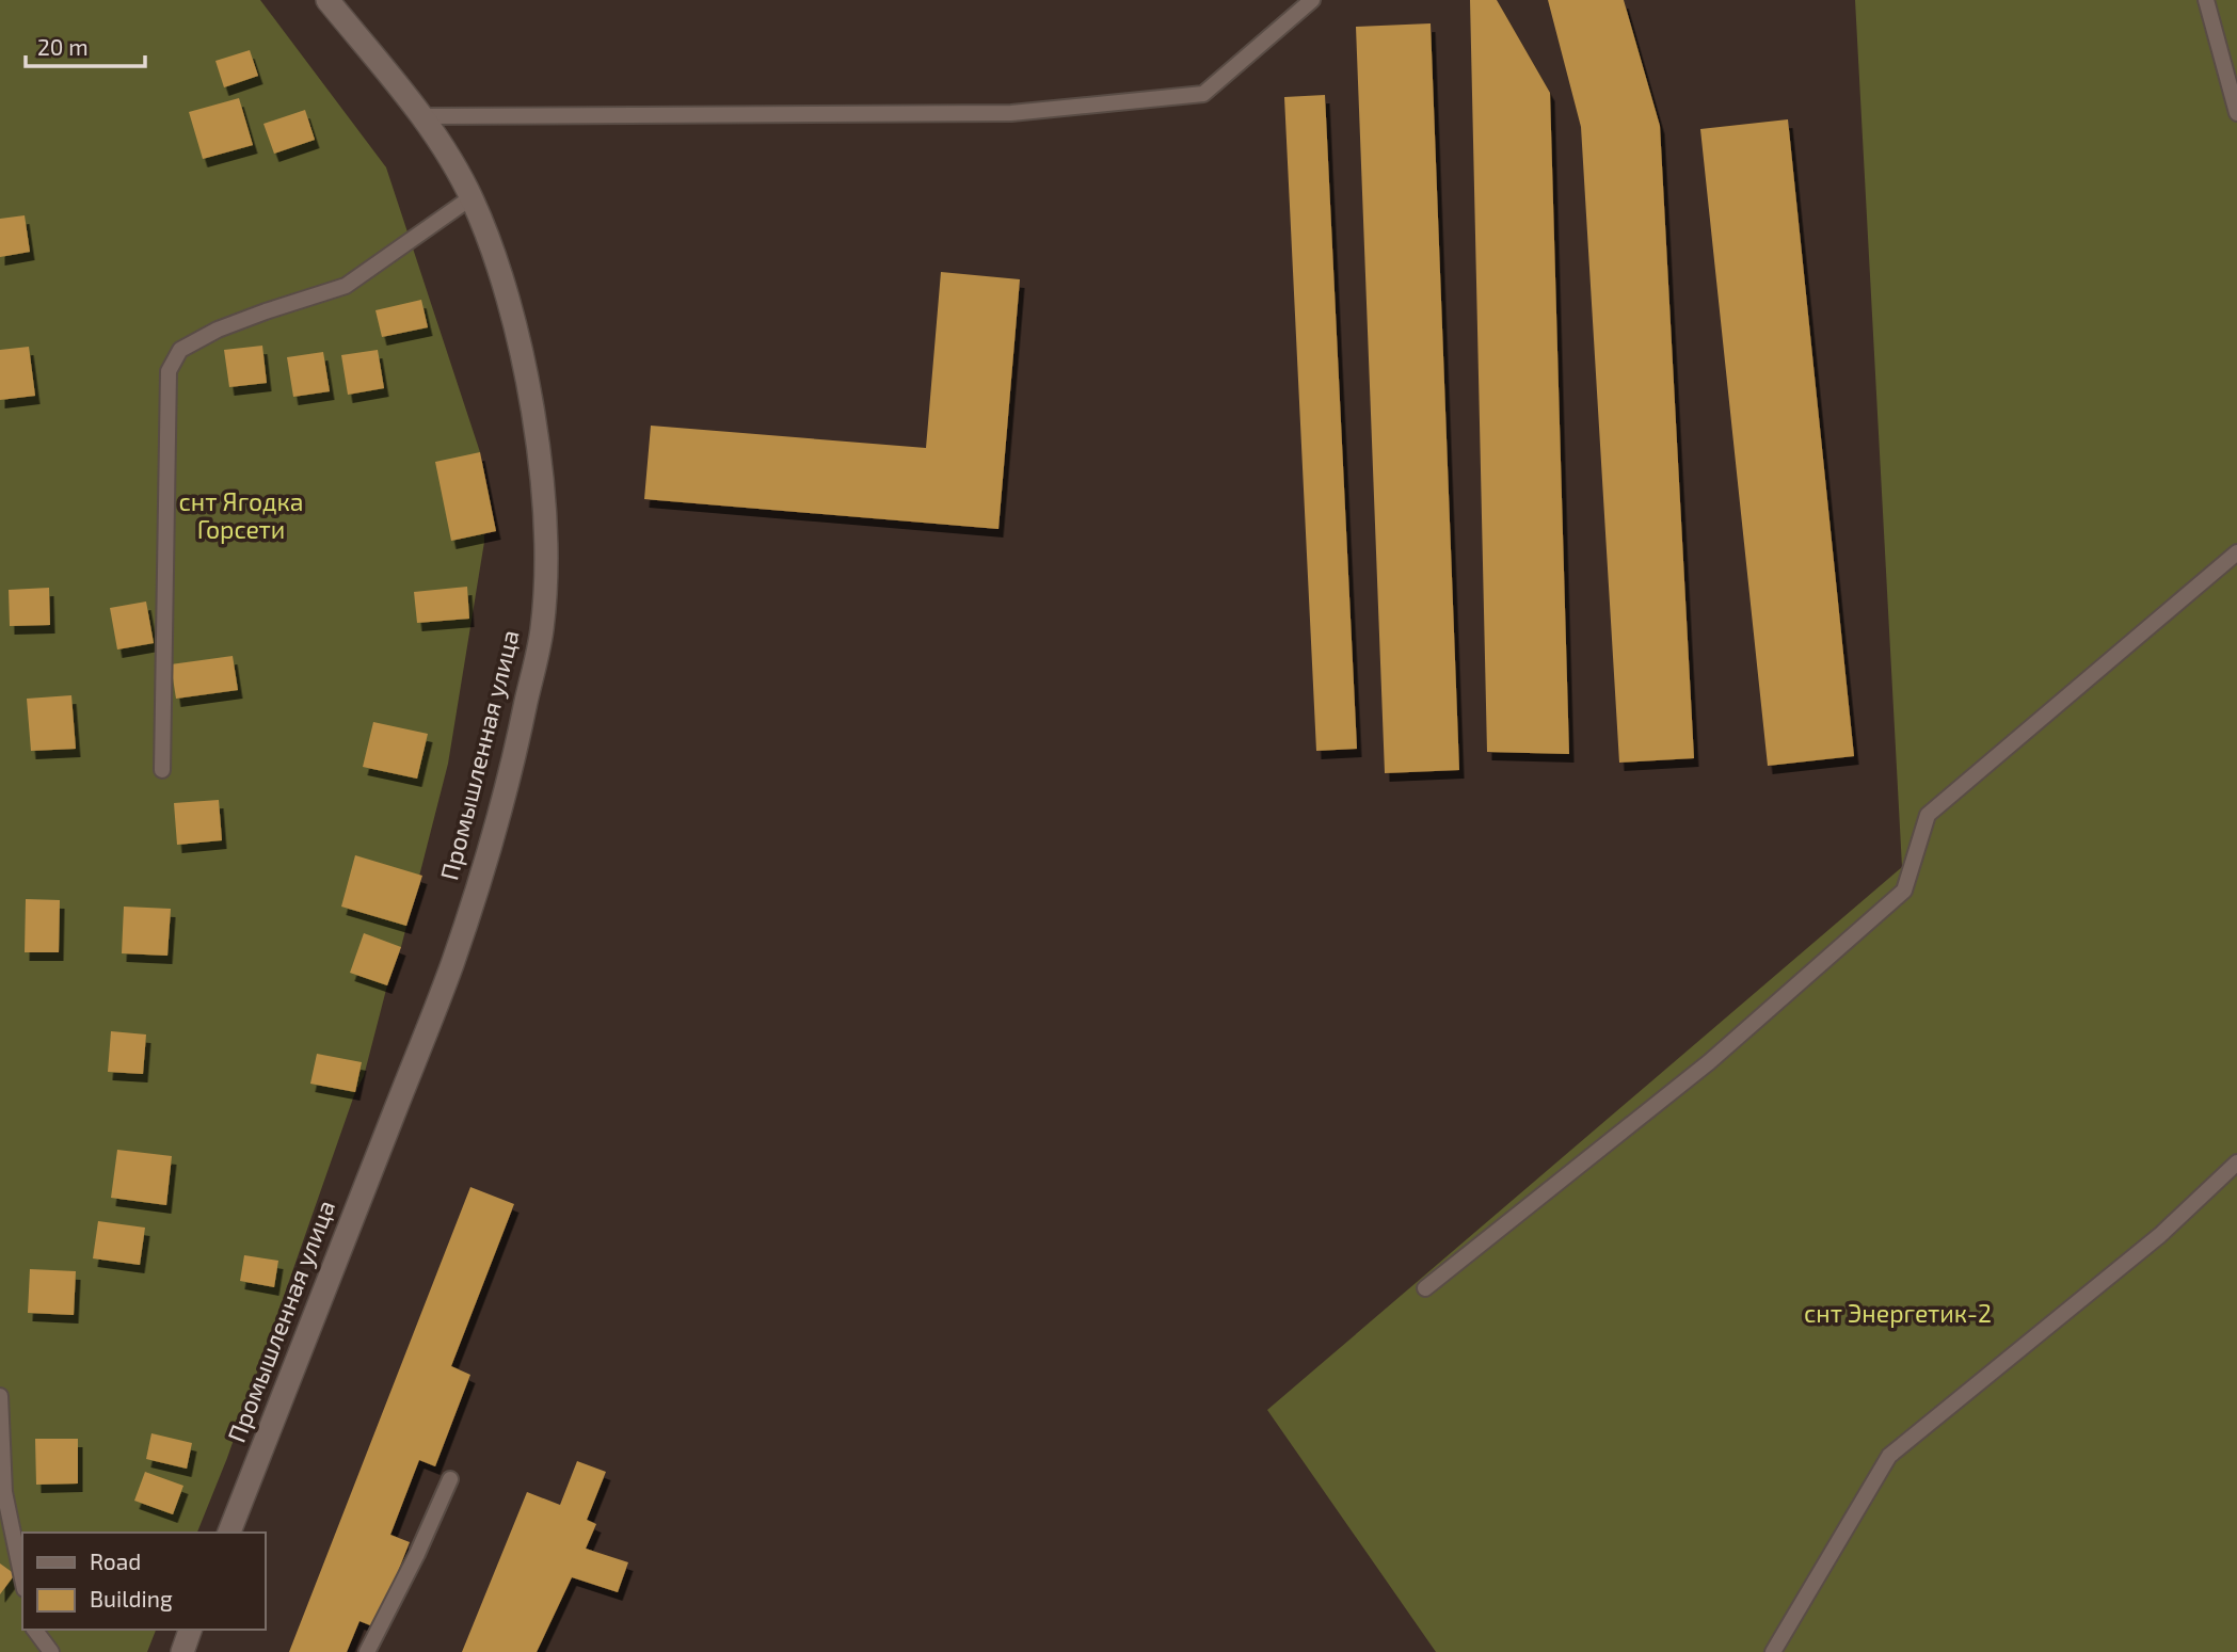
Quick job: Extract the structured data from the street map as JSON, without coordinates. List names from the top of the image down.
{
  "streets": {
    "main road": ["Промышленная улица"]
  },
  "parks": ["снт Ягодка Горсети", "снт Энергетик-2"],
  "legend": ["Road", "Building"],
  "scale_bar": "20 m"
}
